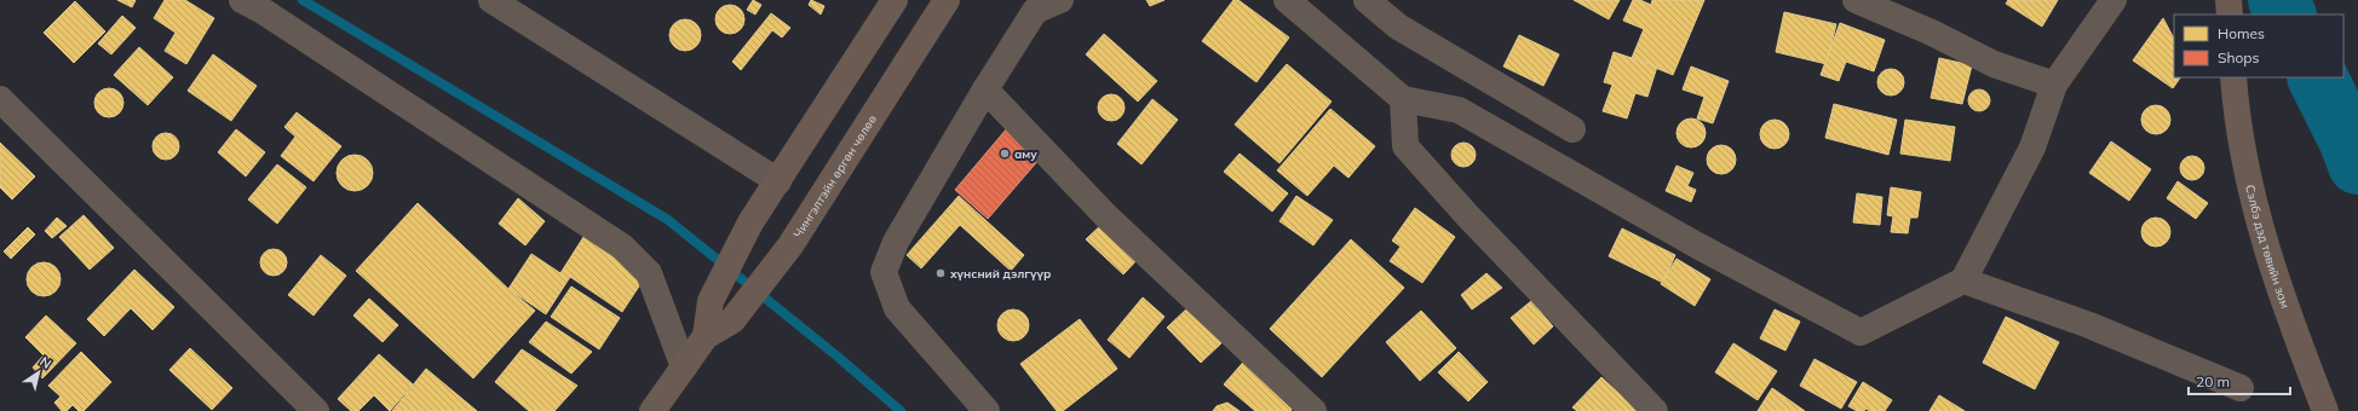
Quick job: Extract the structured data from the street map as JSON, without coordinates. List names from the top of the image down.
{
  "streets": {
    "main road": ["Чингэлтэйн өргөн чөлөө", "Сэлбэ дэд төвийн зам"]
  },
  "places": ["аму", "хүнсний дэлгүүр"],
  "legend": ["Homes", "Shops"],
  "scale_bar": "20 m",
  "north": "top right"
}
